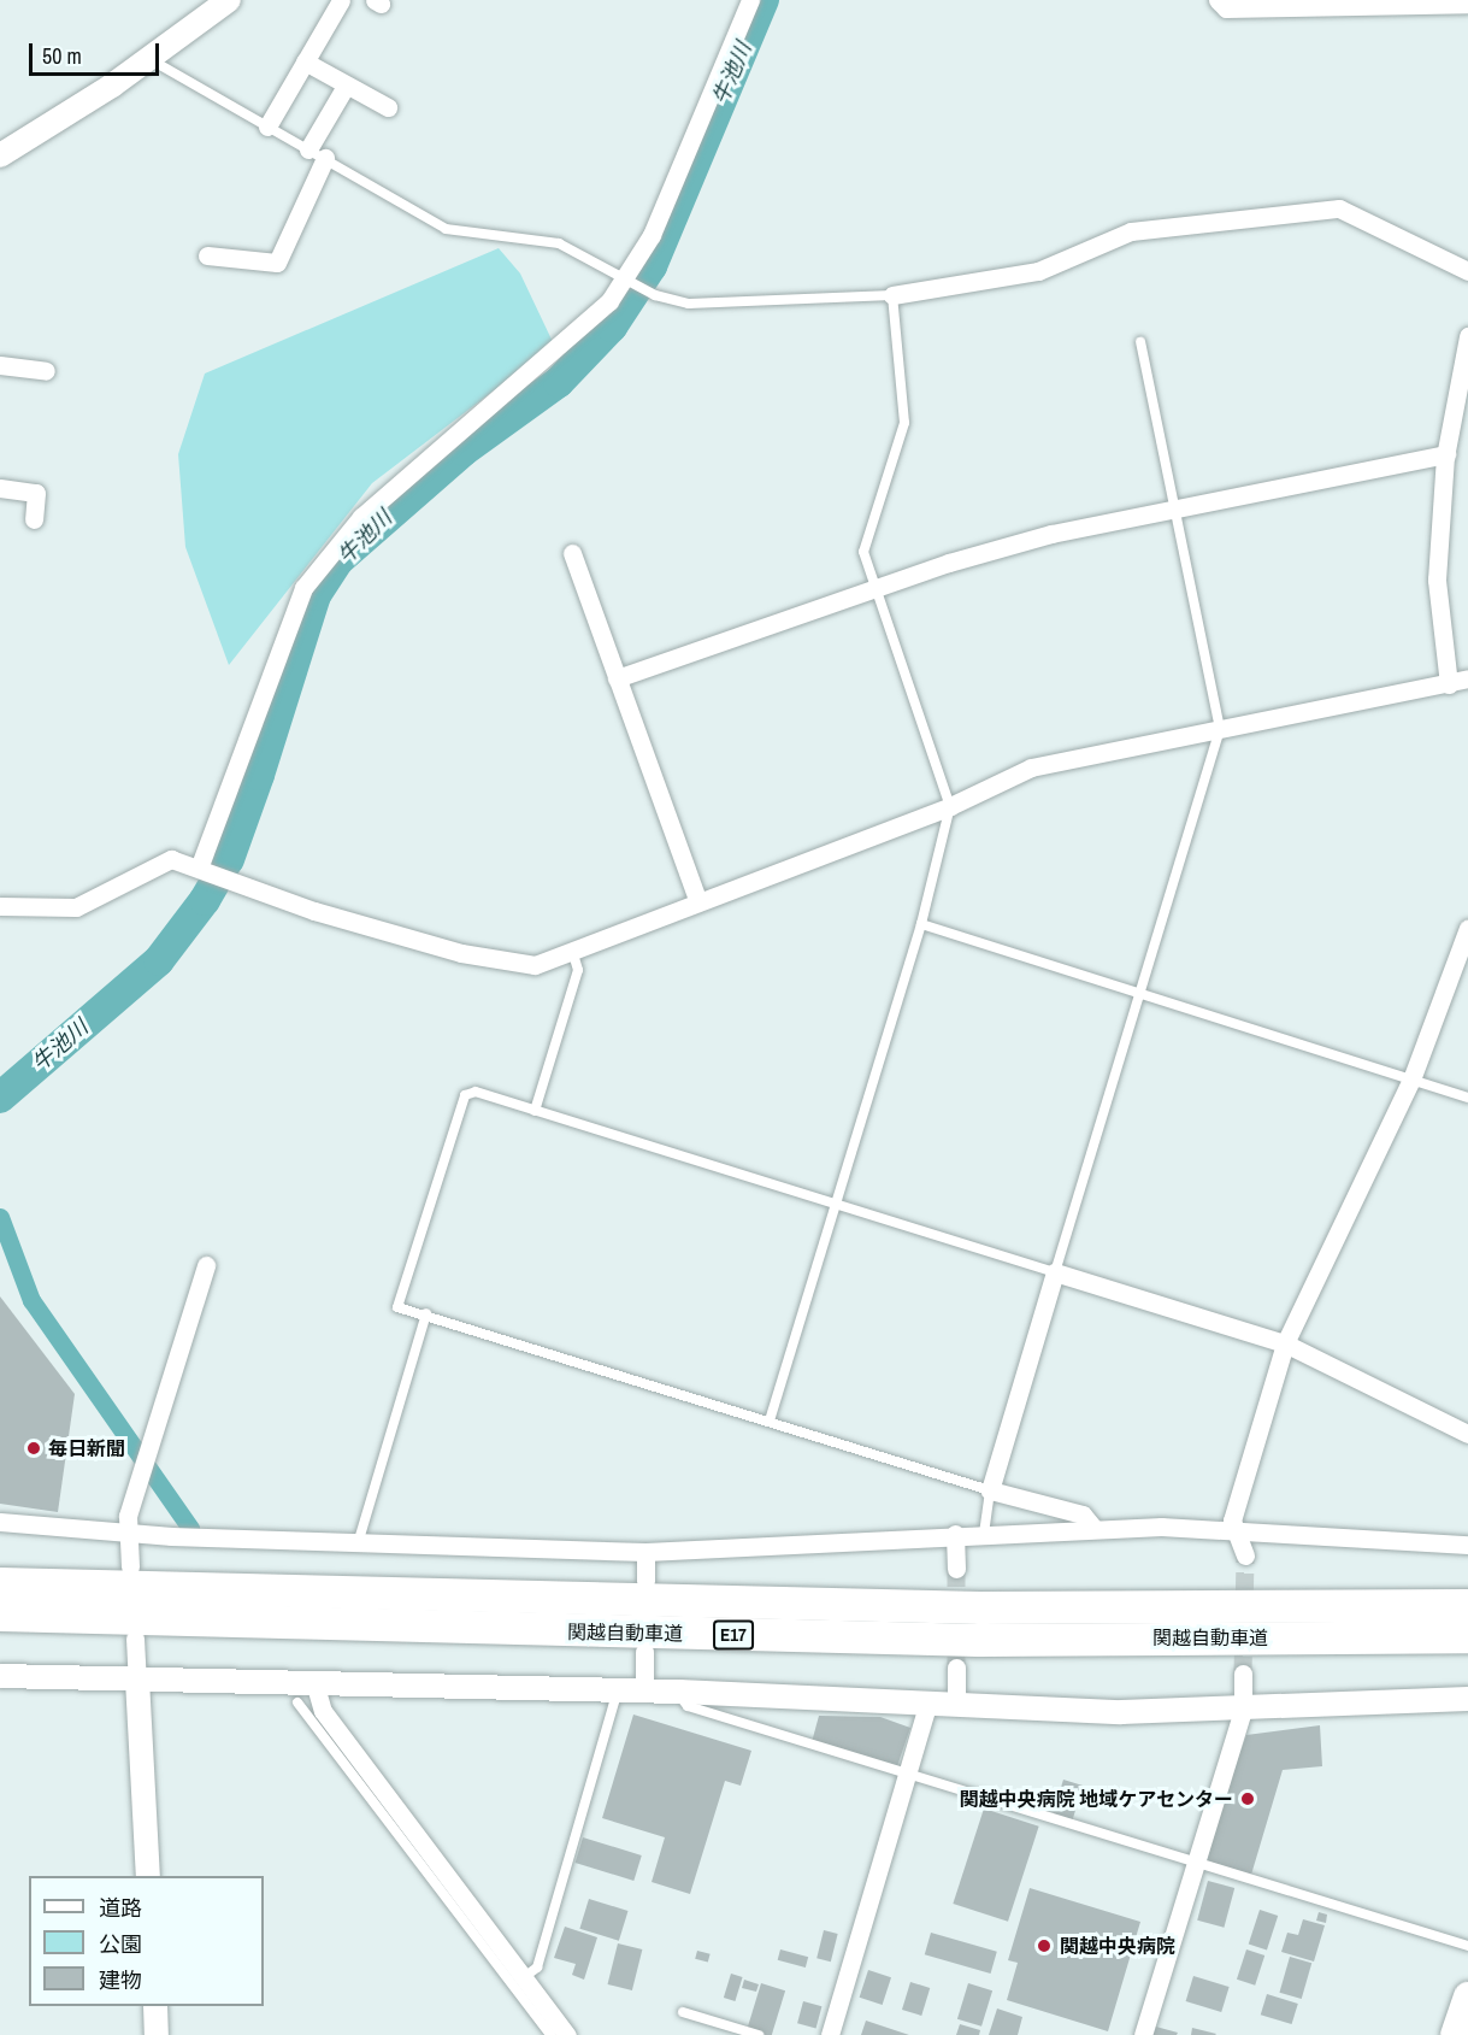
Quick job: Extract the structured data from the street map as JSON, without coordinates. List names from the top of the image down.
{
  "streets": {
    "highway": ["関越自動車道", "E17"]
  },
  "water": ["牛池川"],
  "places": ["毎日新聞", "関越中央病院 地域ケアセンター", "関越中央病院"],
  "legend": ["道路", "公園", "建物"],
  "scale_bar": "50 m"
}
